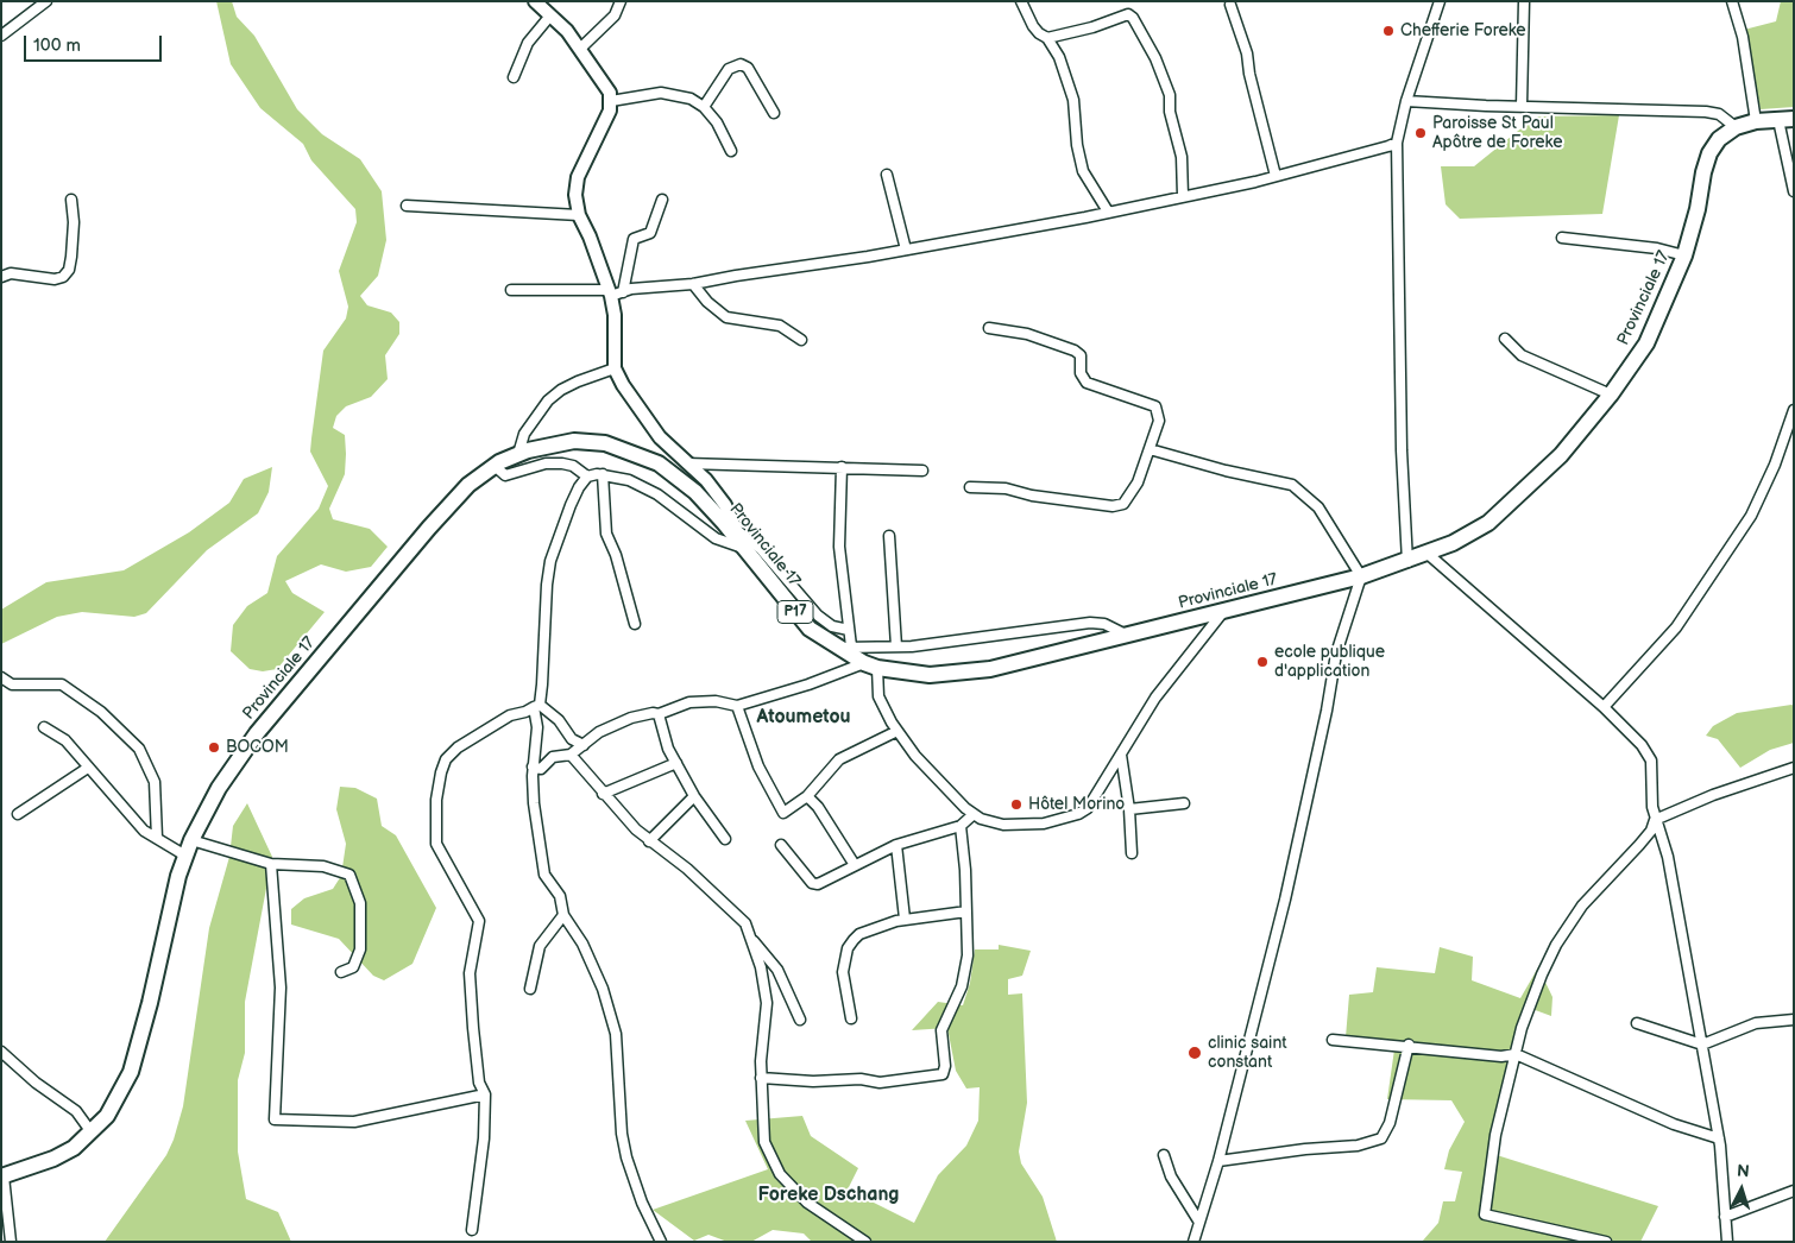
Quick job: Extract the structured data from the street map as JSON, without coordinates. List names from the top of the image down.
{
  "streets": {
    "main road": ["Provinciale 17", "P17"]
  },
  "districts": ["Atoumetou", "Foreke Dschang"],
  "places": [
    "Chefferie Foreke",
    "Paroisse St Paul Apôtre de Foreke",
    "ecole publique d'application",
    "BOCOM",
    "Hôtel Morino",
    "clinic saint constant"
  ],
  "scale_bar": "100 m",
  "north": "top"
}
